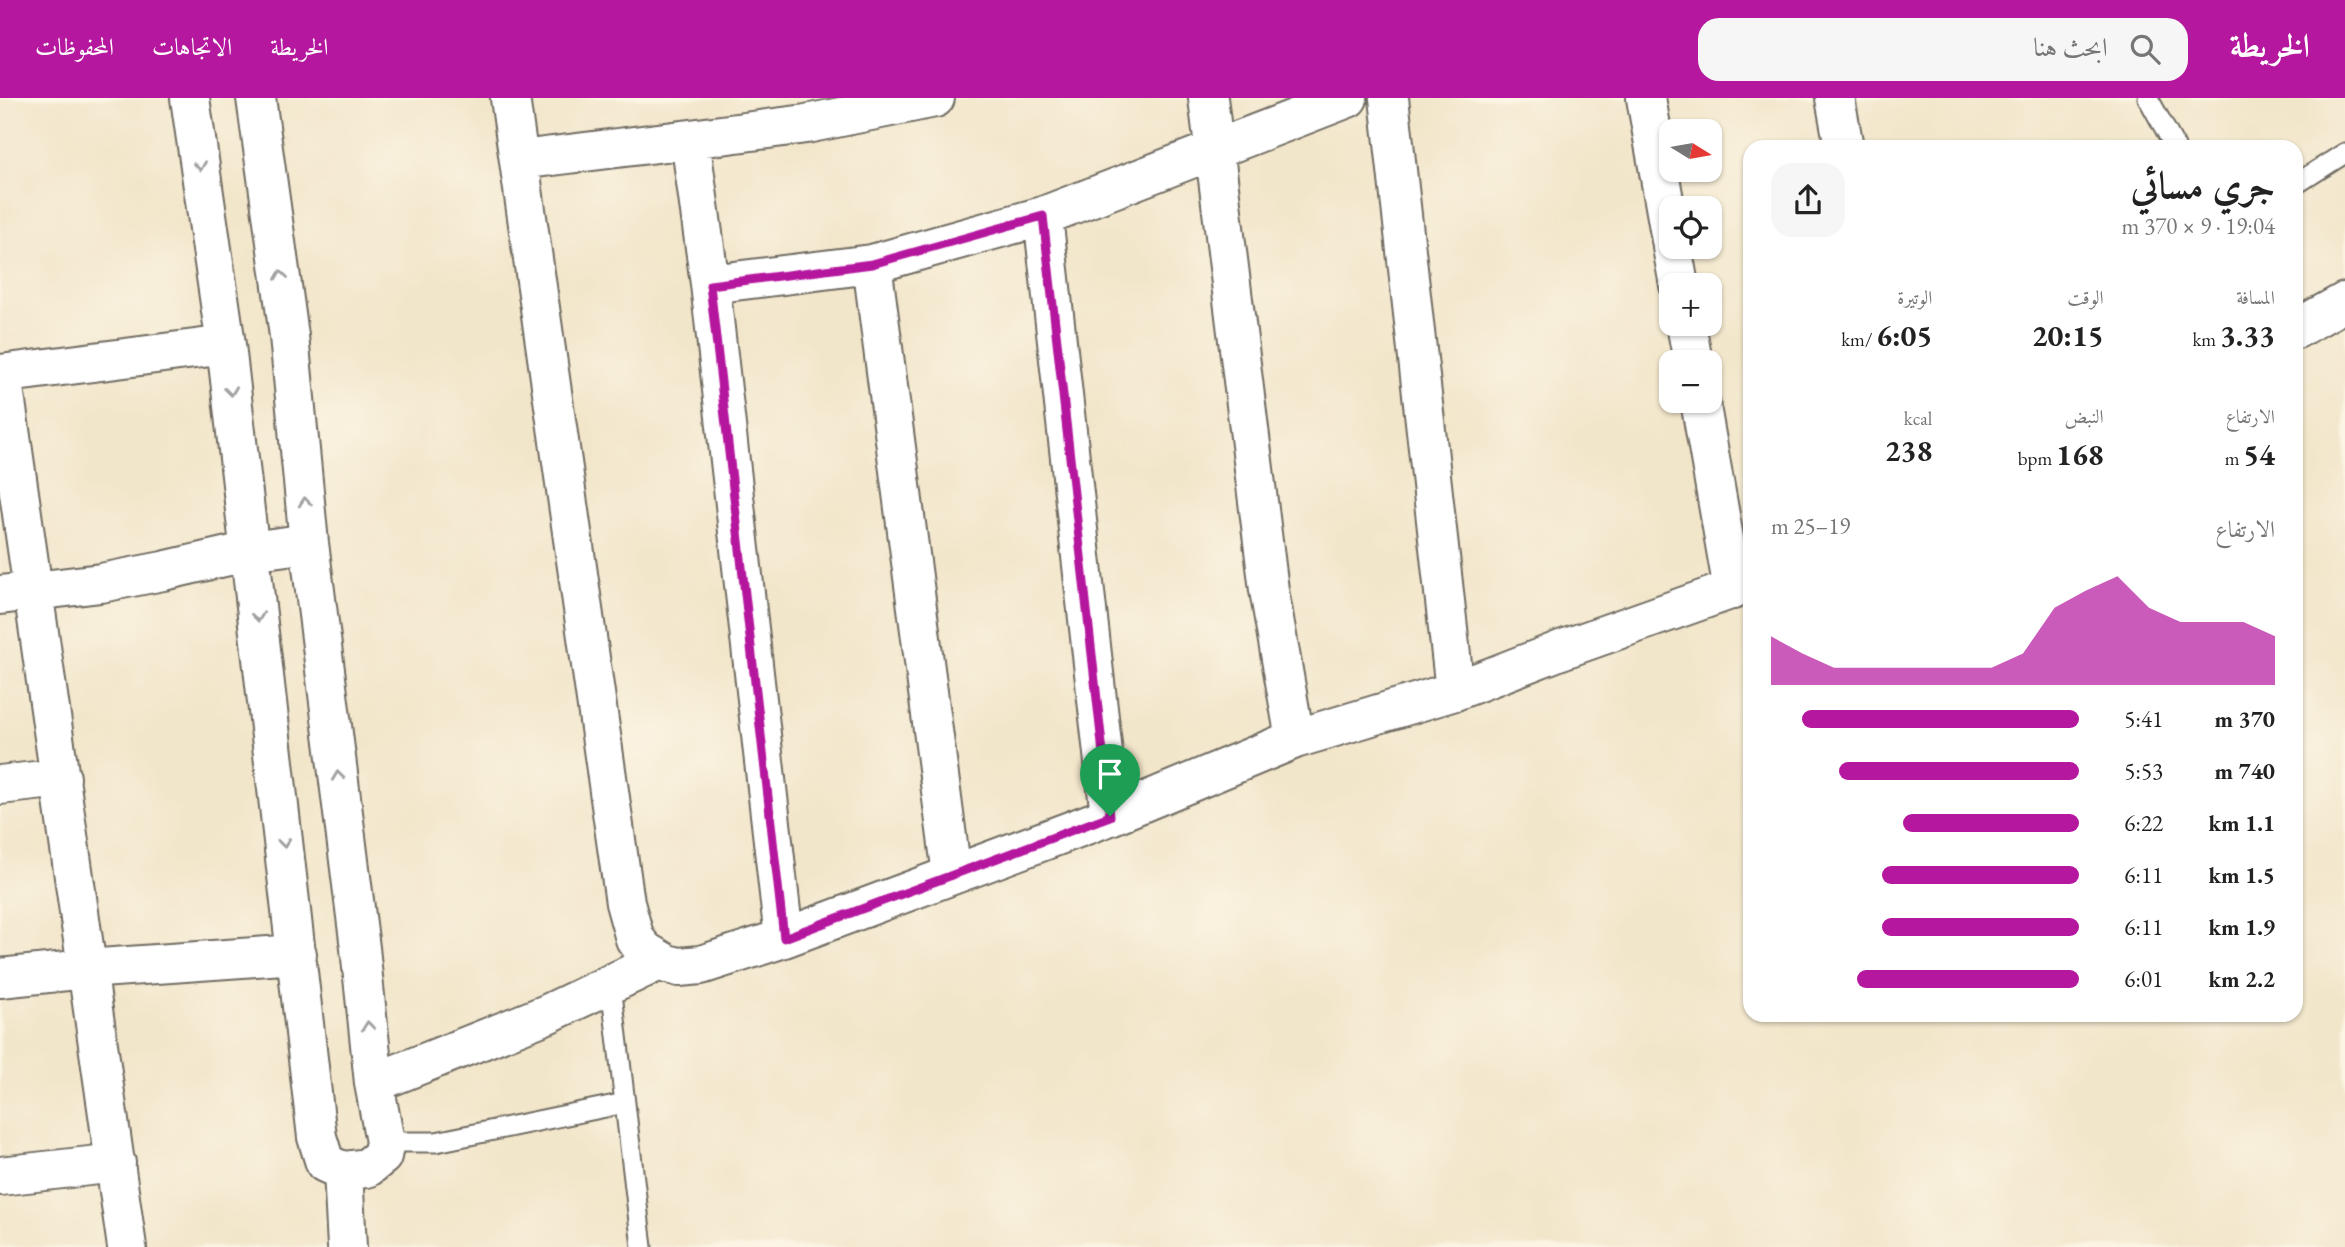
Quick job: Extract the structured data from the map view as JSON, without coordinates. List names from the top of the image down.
{
  "north": "right",
  "page": {
    "header": "الخريطة",
    "search": "ابحث هنا",
    "nav": ["الخريطة", "الاتجاهات", "المحفوظات"],
    "map_buttons": ["+", "−"],
    "heading": ["جري مسائي", "19:04 · 9 × 370 m"],
    "stats": [
      ["المسافة", "3.33 km"],
      ["الوقت", "20:15"],
      ["الوتيرة", "6:05 /km"],
      ["الارتفاع", "54 m"],
      ["النبض", "168 bpm"],
      ["kcal", "238"]
    ],
    "chart": ["الارتفاع", "19–25 m"],
    "list": [
      {
        "name": "370 m",
        "note": "5:41"
      },
      {
        "name": "740 m",
        "note": "5:53"
      },
      {
        "name": "1.1 km",
        "note": "6:22"
      },
      {
        "name": "1.5 km",
        "note": "6:11"
      },
      {
        "name": "1.9 km",
        "note": "6:11"
      },
      {
        "name": "2.2 km",
        "note": "6:01"
      }
    ]
  }
}
